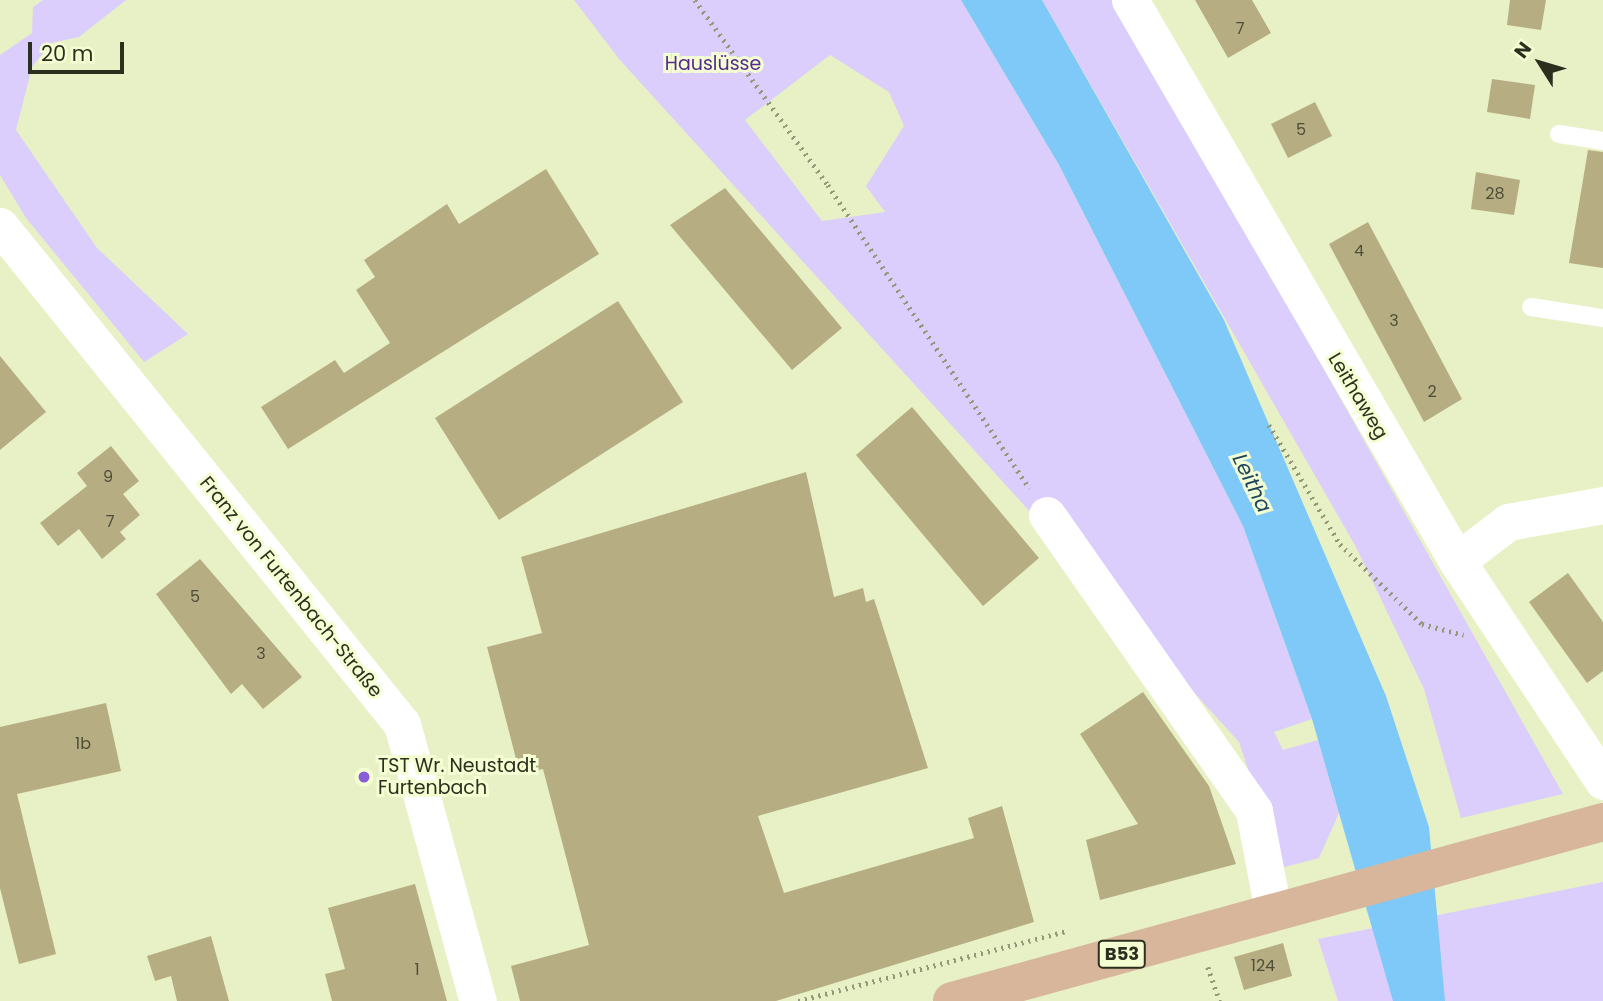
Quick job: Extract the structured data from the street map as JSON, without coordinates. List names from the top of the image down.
{
  "streets": {
    "main road": ["B53"],
    "street": ["Leithaweg", "Franz von Furtenbach-Straße"]
  },
  "water": ["Leitha"],
  "parks": ["Hauslüsse"],
  "places": ["TST Wr. Neustadt Furtenbach"],
  "house_numbers": [
    "7",
    "5",
    "28",
    "4",
    "3",
    "2",
    "9",
    "7",
    "5",
    "3",
    "1b",
    "124",
    "1"
  ],
  "scale_bar": "20 m",
  "north": "top left"
}
